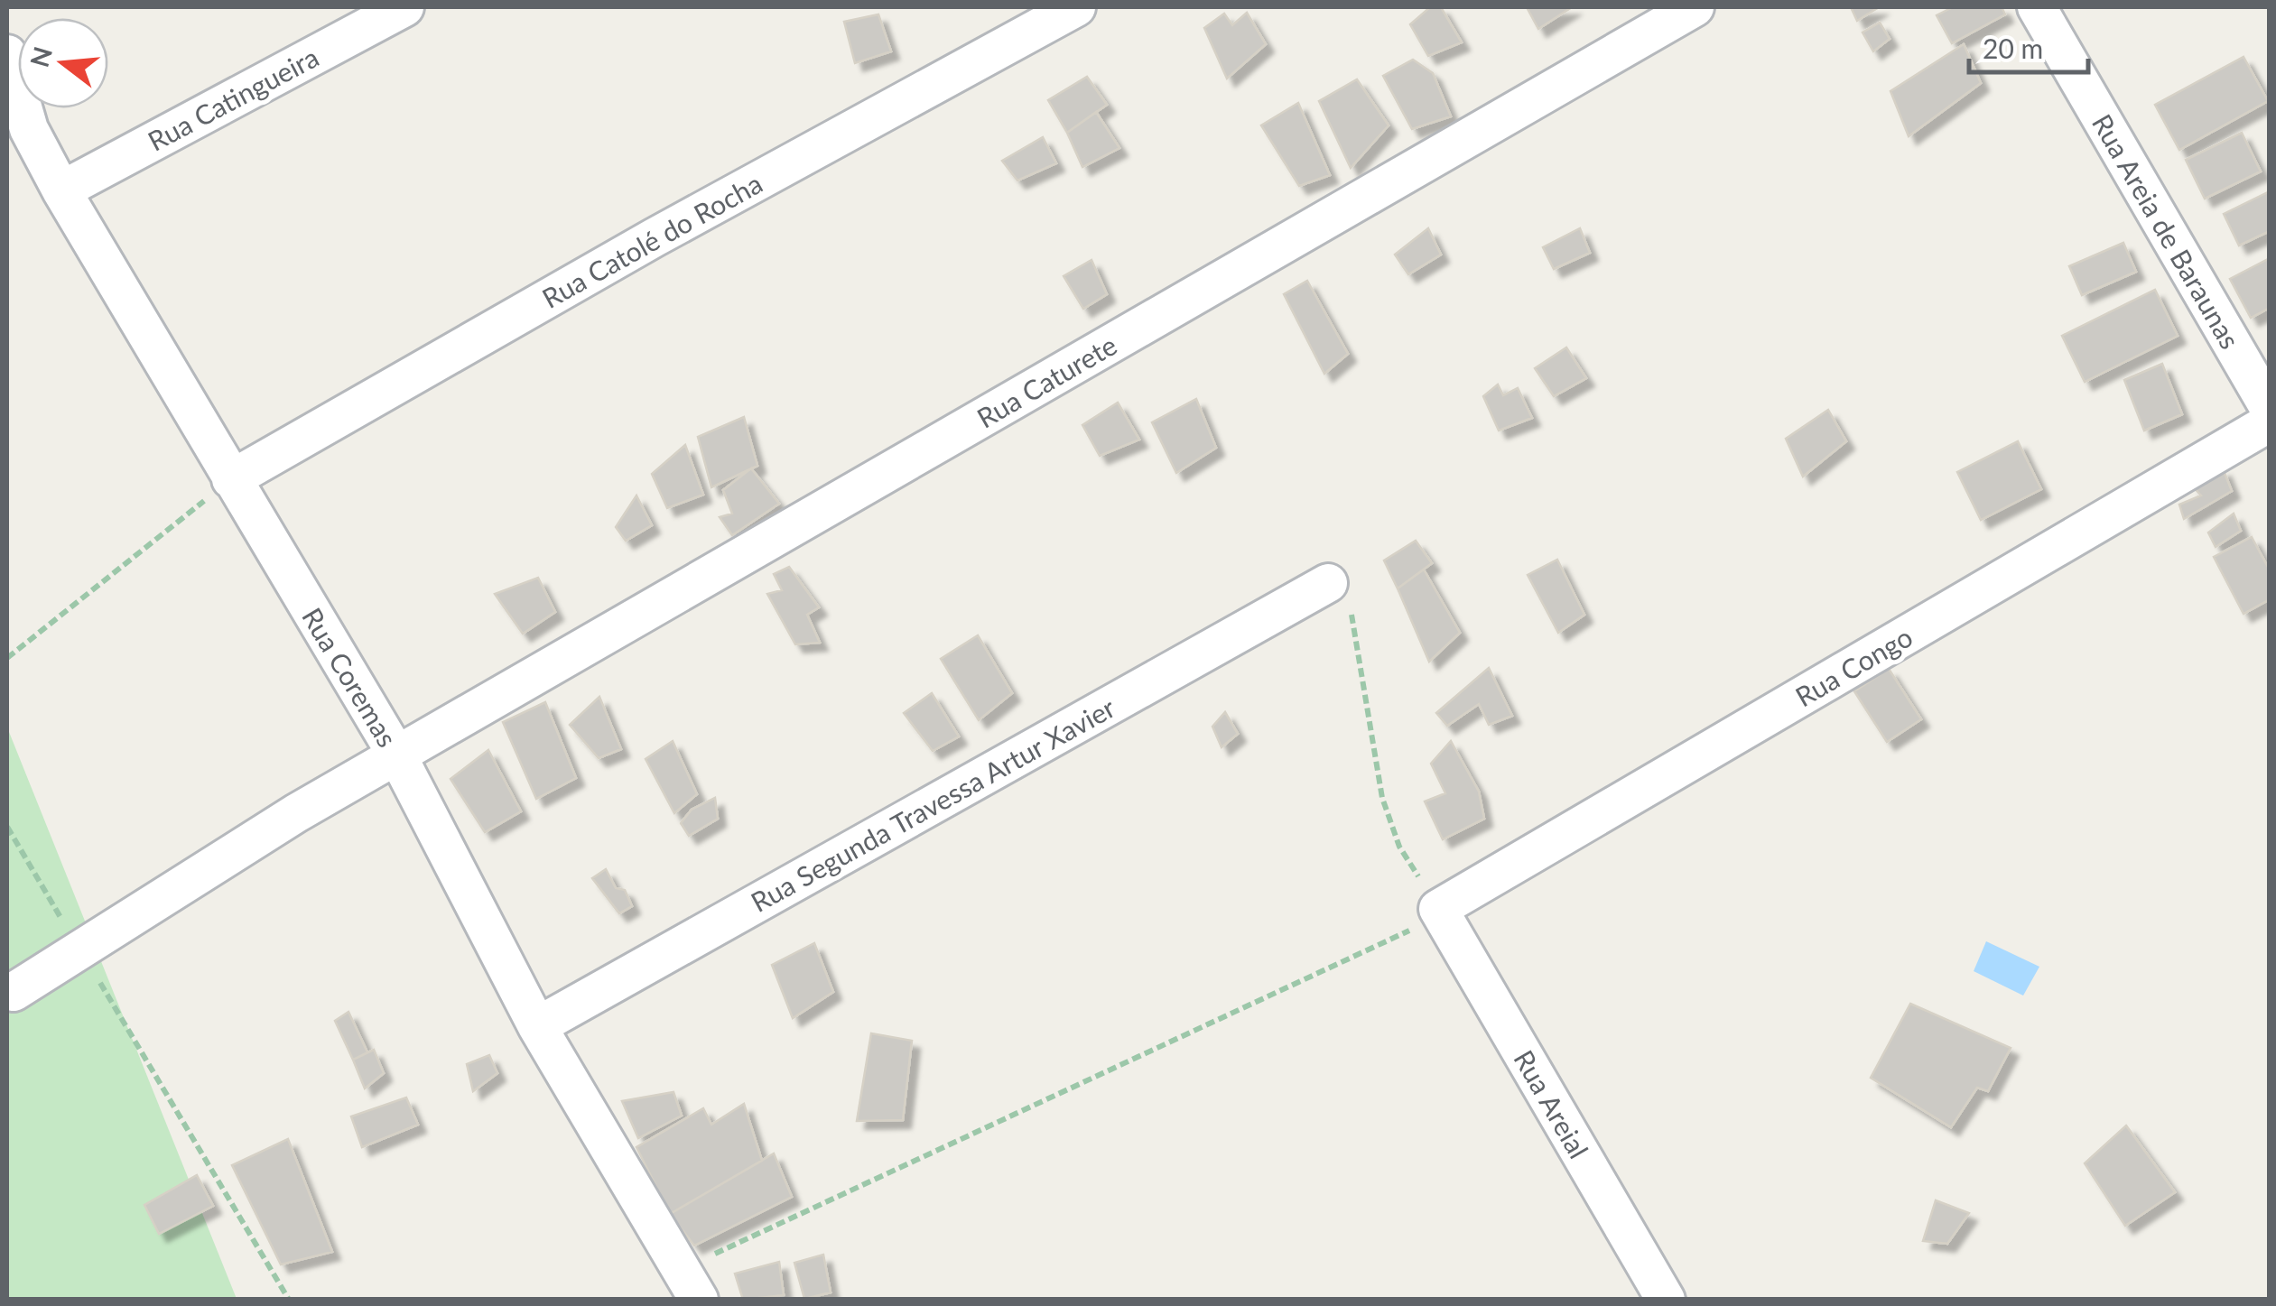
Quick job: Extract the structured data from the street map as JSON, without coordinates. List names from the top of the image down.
{
  "streets": {
    "street": [
      "Rua Catingueira",
      "Rua Areia de Baraunas",
      "Rua Catolé do Rocha",
      "Rua Caturete",
      "Rua Congo",
      "Rua Coremas",
      "Rua Segunda Travessa Artur Xavier",
      "Rua Areial"
    ]
  },
  "crossings": [
    ["Rua Catingueira", "Rua Coremas"],
    ["Rua Catolé do Rocha", "Rua Coremas"],
    ["Rua Caturete", "Rua Coremas"],
    ["Rua Congo", "Rua Areial"],
    ["Rua Coremas", "Rua Segunda Travessa Artur Xavier"]
  ],
  "scale_bar": "20 m",
  "north": "left"
}
